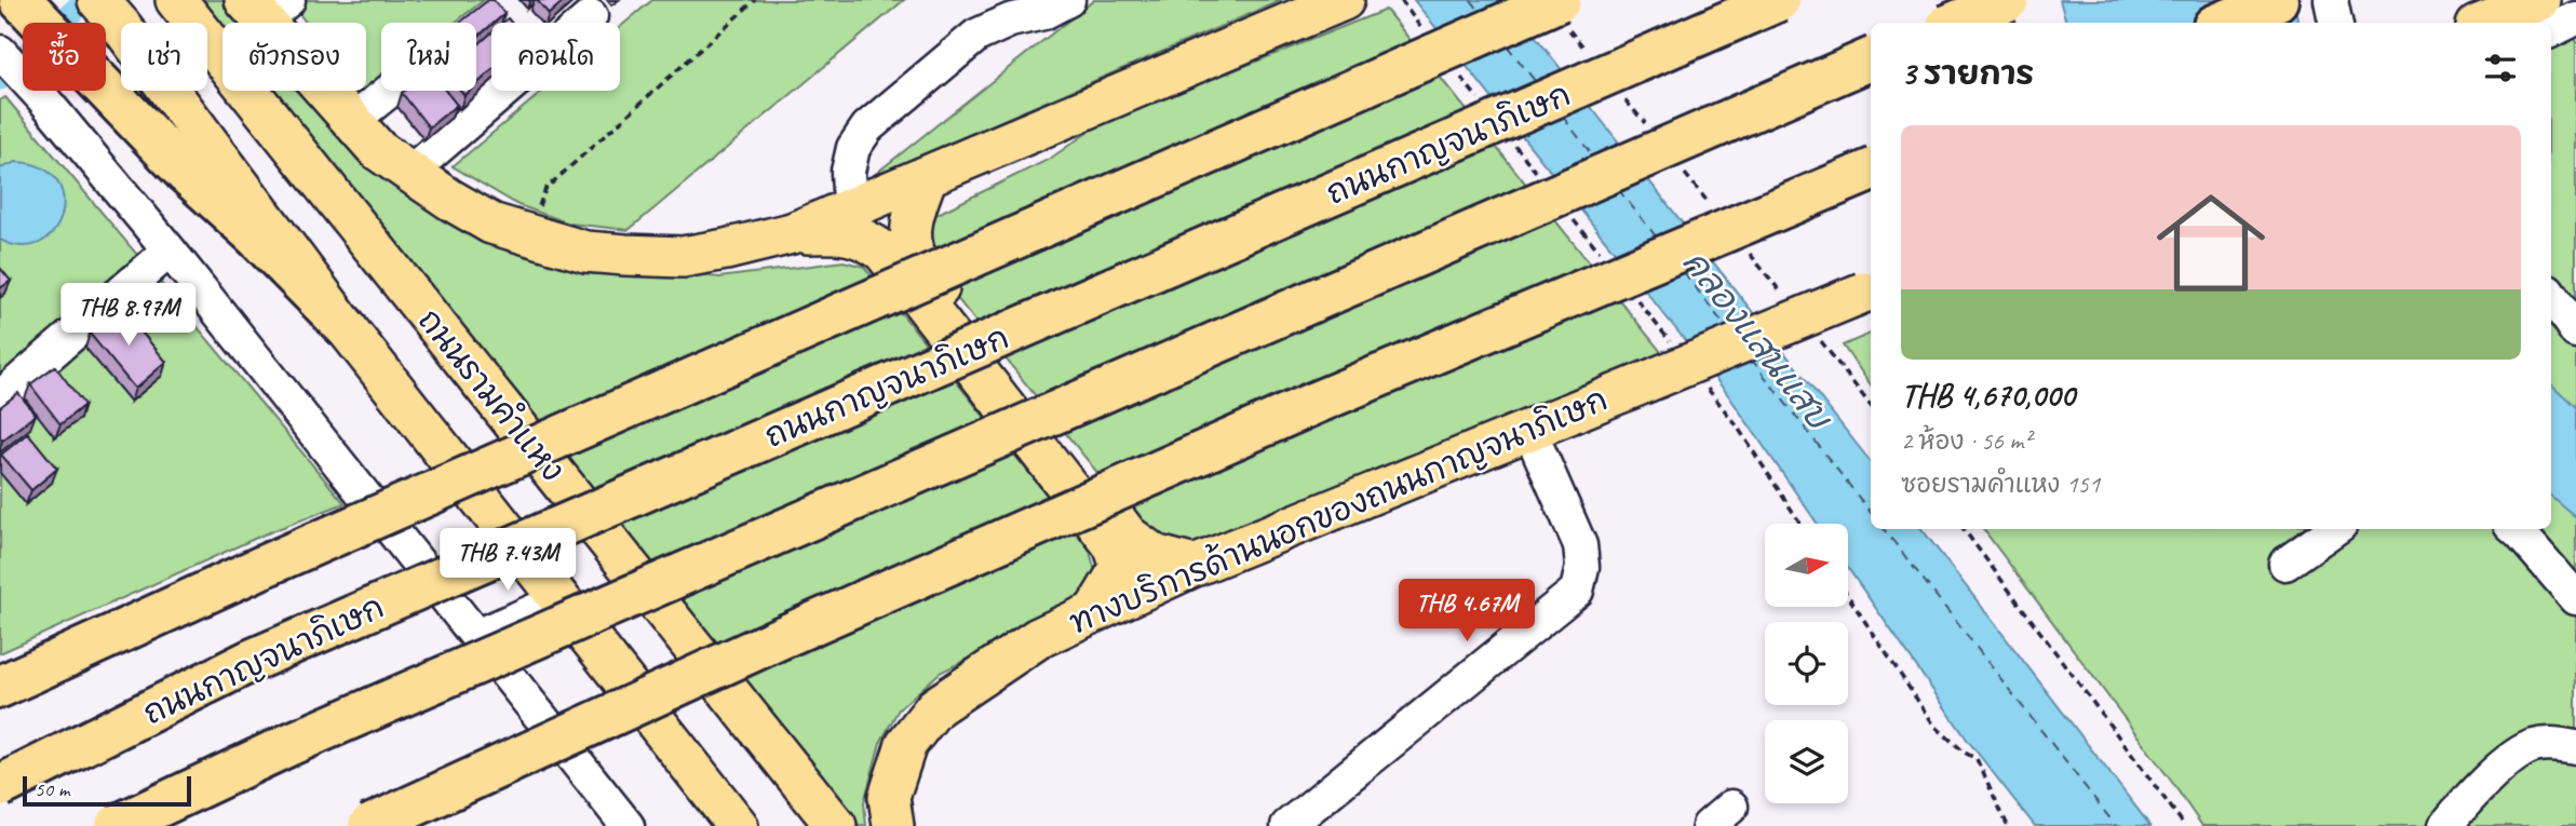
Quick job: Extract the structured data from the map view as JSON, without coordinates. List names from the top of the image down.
{
  "streets": {
    "highway": ["ถนนกาญจนาภิเษก"],
    "main road": ["ถนนรามคำแหง", "ทางบริการด้านนอกของถนนกาญจนาภิเษก"]
  },
  "water": ["คลองแสนแสบ"],
  "scale_bar": "50 m",
  "north": "right",
  "page": {
    "chip": [
      "ซื้อ",
      "เช่า",
      "ตัวกรอง",
      "ใหม่",
      "คอนโด"
    ],
    "heading": "3 รายการ",
    "list": [
      {
        "name": "THB 4,670,000",
        "note": "2 ห้อง · 56 m² · ซอยรามคำแหง 151"
      }
    ],
    "price": ["THB 8.97M", "THB 7.43M", "THB 4.67M"],
    "scale": "50 m"
  }
}
